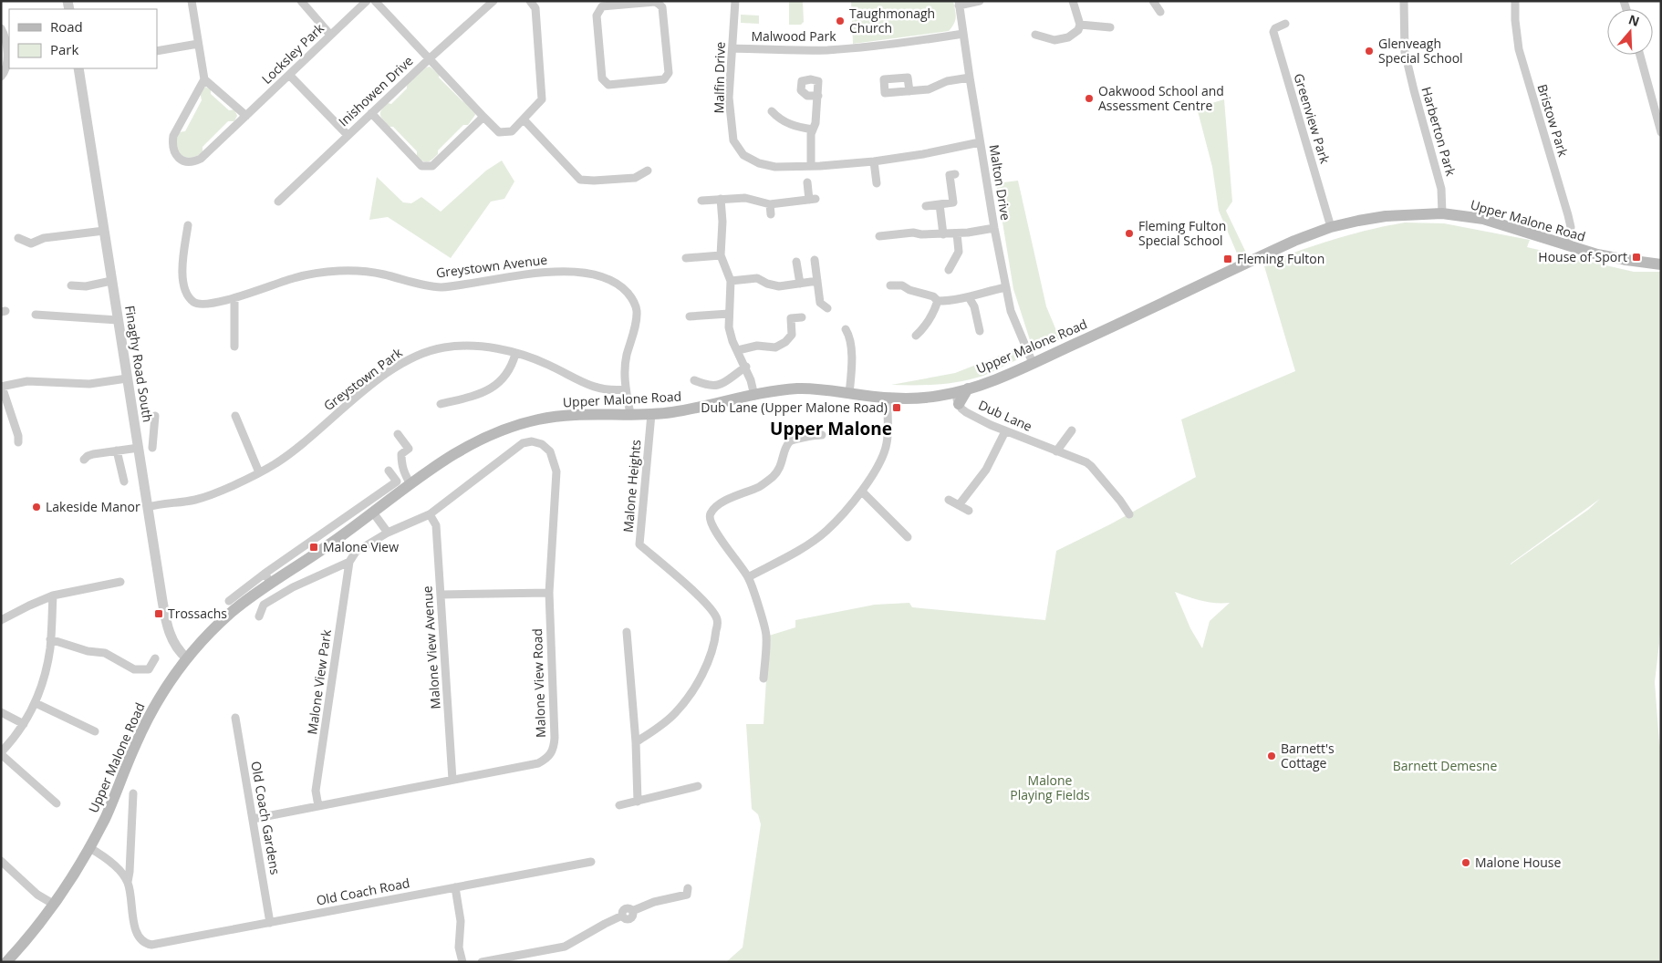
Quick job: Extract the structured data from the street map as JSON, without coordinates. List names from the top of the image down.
{
  "streets": {
    "main road": ["Upper Malone Road"],
    "street": [
      "Malwood Park",
      "Locksley Park",
      "Malfin Drive",
      "Inishowen Drive",
      "Greenview Park",
      "Bristow Park",
      "Harberton Park",
      "Malton Drive",
      "Greystown Avenue",
      "Finaghy Road South",
      "Greystown Park",
      "Dub Lane",
      "Malone Heights",
      "Malone View Avenue",
      "Malone View Park",
      "Malone View Road",
      "Old Coach Gardens",
      "Old Coach Road"
    ]
  },
  "crossings": [
    ["Malwood Park", "Malfin Drive"],
    ["Malwood Park", "Malton Drive"],
    ["Malfin Drive", "Malton Drive"],
    ["Greenview Park", "Upper Malone Road"],
    ["Bristow Park", "Upper Malone Road"],
    ["Harberton Park", "Upper Malone Road"],
    ["Malton Drive", "Upper Malone Road"],
    ["Upper Malone Road", "Greystown Avenue"],
    ["Upper Malone Road", "Finaghy Road South"],
    ["Upper Malone Road", "Dub Lane"],
    ["Upper Malone Road", "Malone Heights"],
    ["Greystown Avenue", "Greystown Park"],
    ["Finaghy Road South", "Greystown Park"],
    ["Malone View Avenue", "Malone View Road"],
    ["Malone View Park", "Malone View Road"],
    ["Malone View Road", "Old Coach Gardens"],
    ["Old Coach Gardens", "Old Coach Road"]
  ],
  "districts": ["Upper Malone"],
  "parks": ["Barnett Demesne", "Malone Playing Fields"],
  "places": {
    "other": [
      "Taughmonagh Church",
      "Glenveagh Special School",
      "Oakwood School and Assessment Centre",
      "Fleming Fulton Special School",
      "Lakeside Manor",
      "Barnett's Cottage",
      "Malone House"
    ],
    "transit": [
      "House of Sport",
      "Fleming Fulton",
      "Dub Lane (Upper Malone Road)",
      "Malone View",
      "Trossachs"
    ]
  },
  "legend": ["Road", "Park"],
  "north": "top"
}
